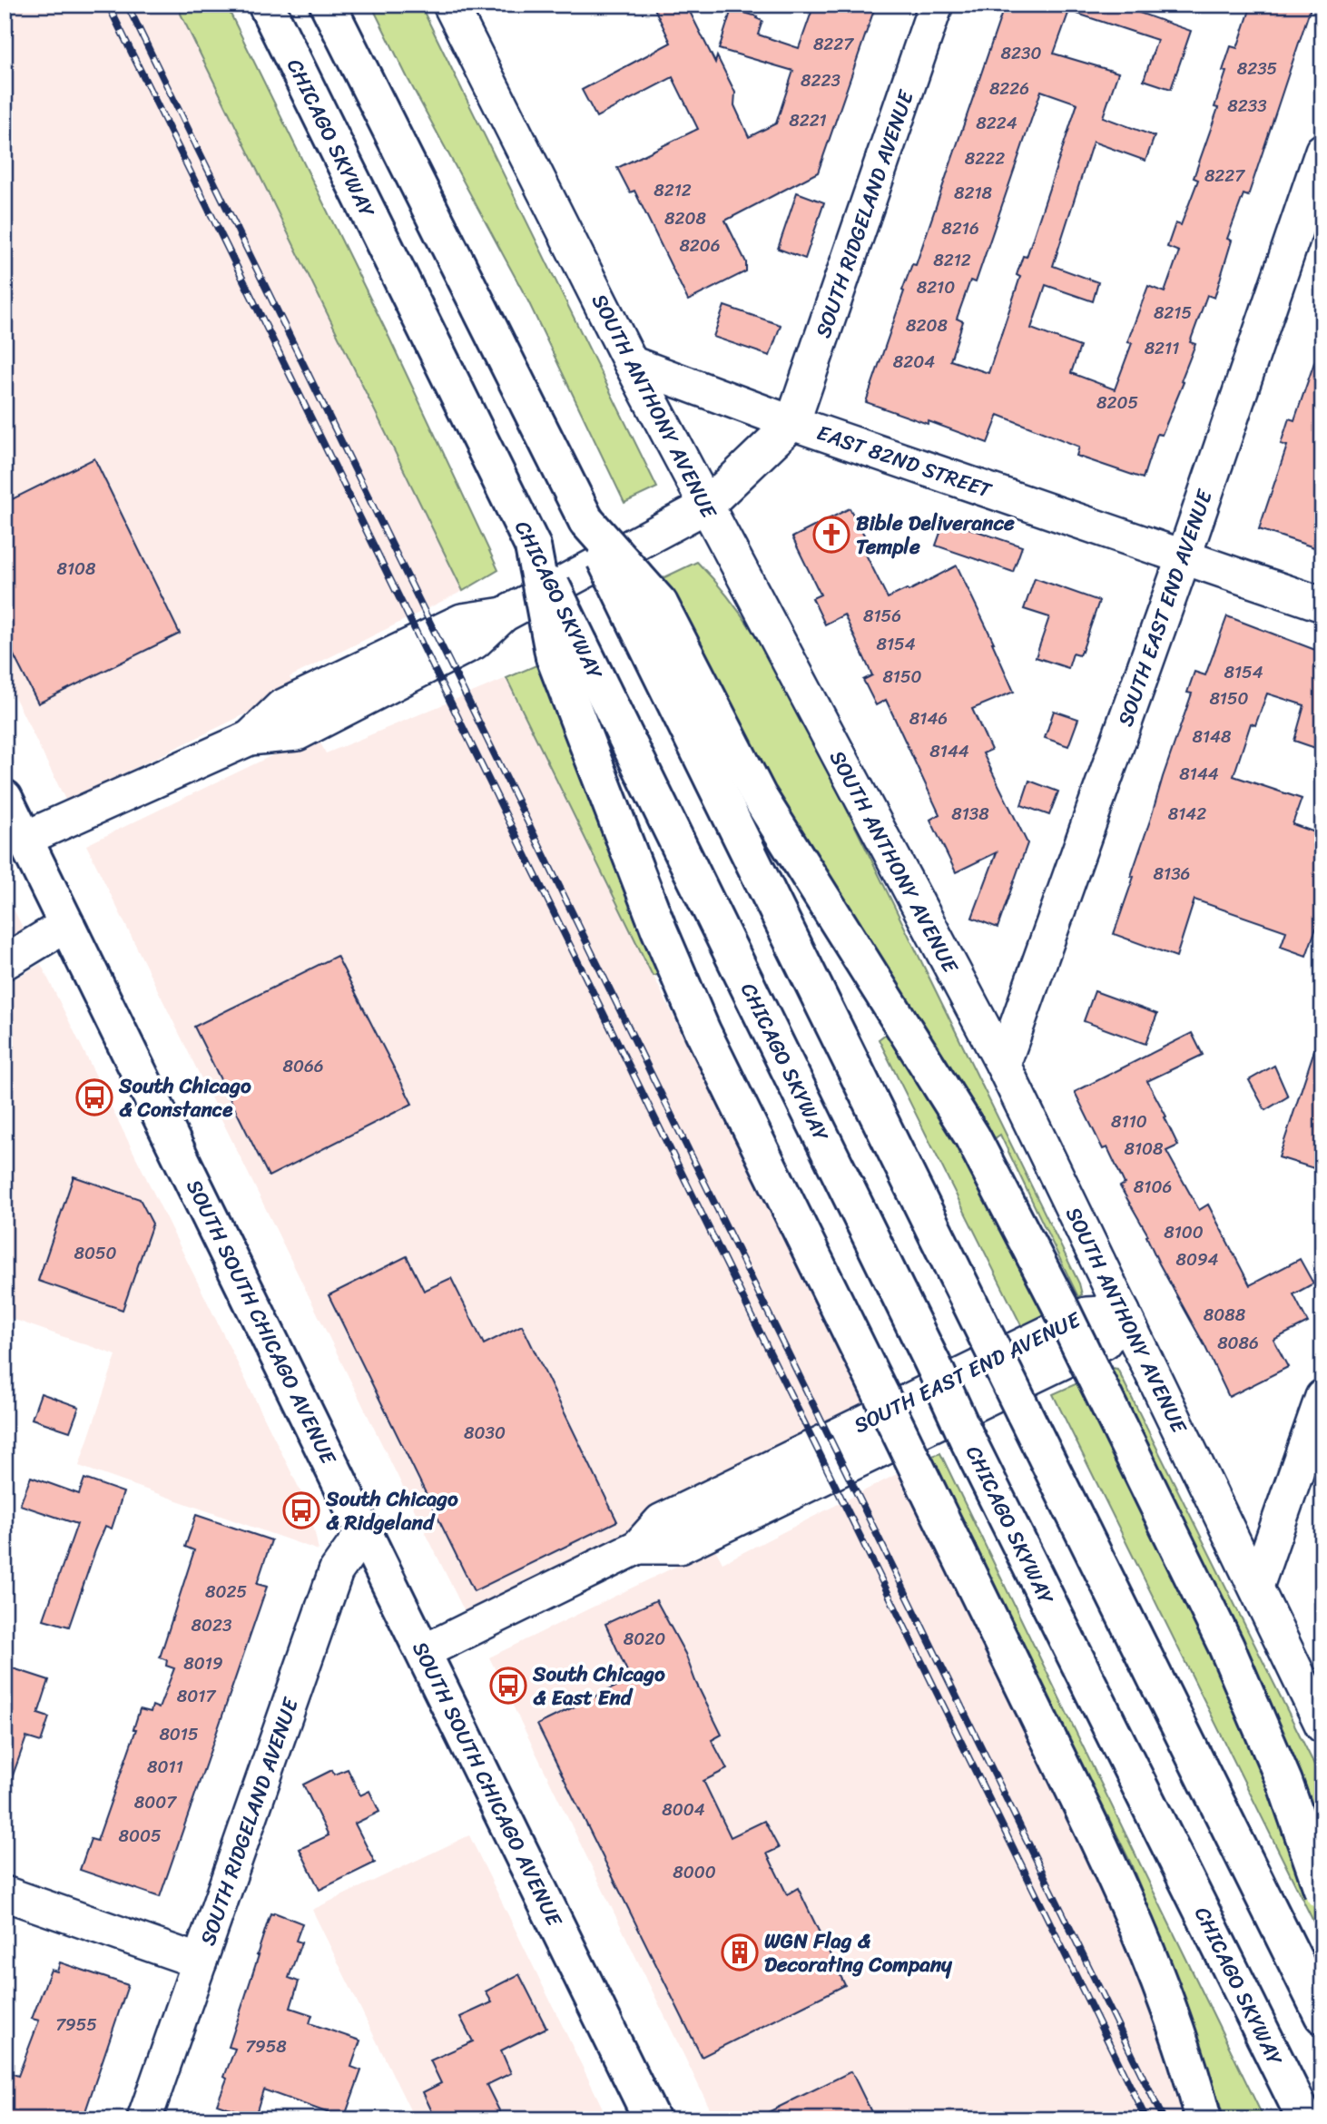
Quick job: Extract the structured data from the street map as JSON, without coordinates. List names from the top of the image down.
{
  "streets": {
    "main road": ["CHICAGO SKYWAY", "SOUTH SOUTH CHICAGO AVENUE"],
    "street": [
      "SOUTH RIDGELAND AVENUE",
      "SOUTH ANTHONY AVENUE",
      "EAST 82ND STREET",
      "SOUTH EAST END AVENUE"
    ]
  },
  "crossings": [
    ["SOUTH RIDGELAND AVENUE", "EAST 82ND STREET"],
    ["SOUTH RIDGELAND AVENUE", "SOUTH SOUTH CHICAGO AVENUE"],
    ["SOUTH ANTHONY AVENUE", "EAST 82ND STREET"],
    ["SOUTH ANTHONY AVENUE", "SOUTH EAST END AVENUE"],
    ["EAST 82ND STREET", "SOUTH EAST END AVENUE"],
    ["SOUTH EAST END AVENUE", "SOUTH SOUTH CHICAGO AVENUE"]
  ],
  "places": {
    "church": ["Bible Deliverance Temple"],
    "bus stop": ["South Chicago & Constance", "South Chicago & Ridgeland", "South Chicago & East End"],
    "building": ["WGN Flag & Decorating Company"]
  },
  "house_numbers": [
    "8227",
    "8230",
    "8235",
    "8223",
    "8226",
    "8233",
    "8221",
    "8224",
    "8222",
    "8227",
    "8212",
    "8218",
    "8208",
    "8216",
    "8206",
    "8212",
    "8210",
    "8215",
    "8208",
    "8211",
    "8204",
    "8205",
    "8108",
    "8156",
    "8154",
    "8154",
    "8150",
    "8150",
    "8146",
    "8148",
    "8144",
    "8144",
    "8138",
    "8142",
    "8136",
    "8066",
    "8110",
    "8108",
    "8106",
    "8100",
    "8050",
    "8094",
    "8088",
    "8086",
    "8030",
    "8025",
    "8023",
    "8020",
    "8019",
    "8017",
    "8015",
    "8011",
    "8007",
    "8004",
    "8005",
    "8000",
    "7955",
    "7958"
  ]
}
